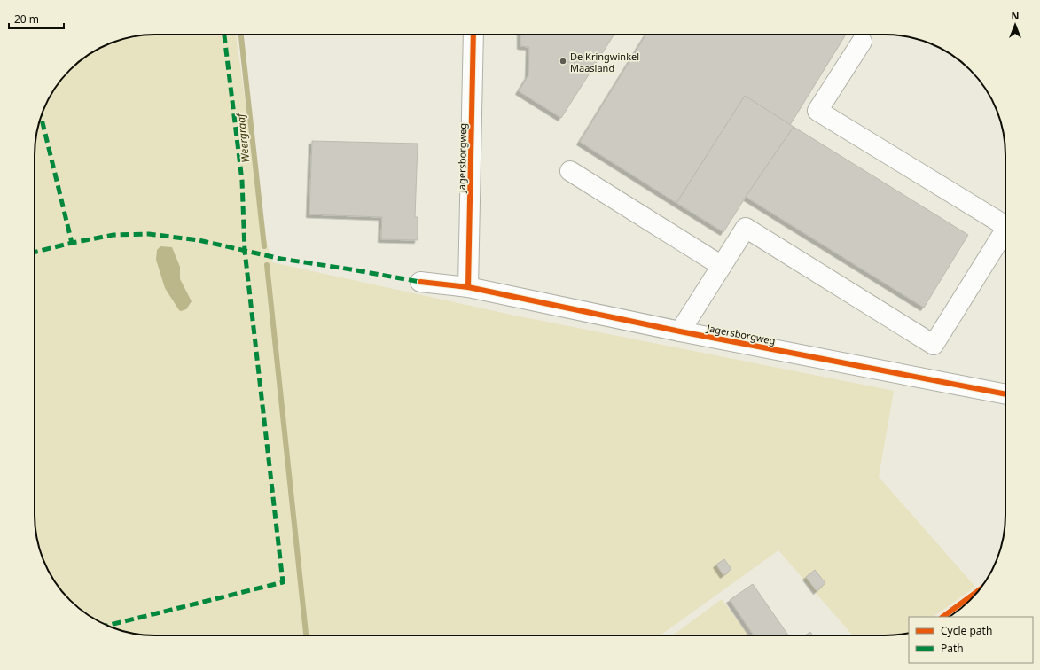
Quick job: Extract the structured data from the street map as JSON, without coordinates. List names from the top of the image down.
{
  "streets": {
    "street": ["Jagersborgweg"]
  },
  "water": ["Weergraaf"],
  "places": ["De Kringwinkel Maasland"],
  "legend": ["Cycle path", "Path"],
  "scale_bar": "20 m",
  "north": "top"
}
